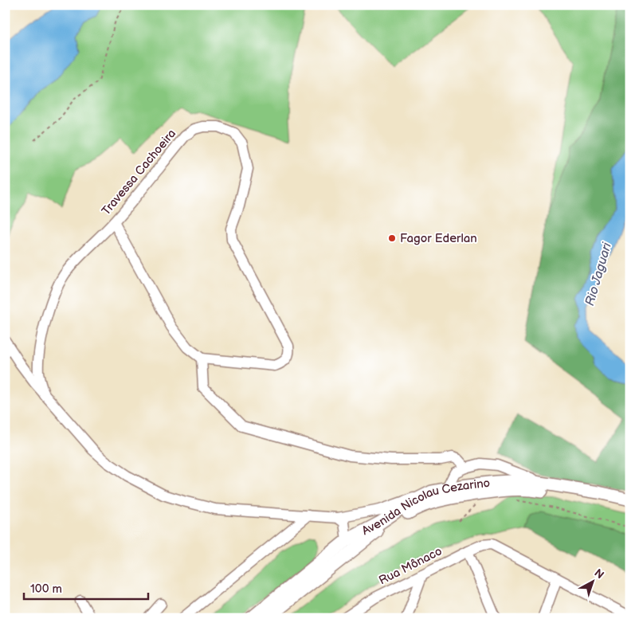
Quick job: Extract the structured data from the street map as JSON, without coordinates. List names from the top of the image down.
{
  "streets": {
    "main road": ["Avenida Nicolau Cezarino"],
    "street": ["Travessa Cachoeira", "Rua Mônaco"]
  },
  "water": ["Rio Jaguari"],
  "places": ["Fagor Ederlan"],
  "scale_bar": "100 m",
  "north": "top right"
}
